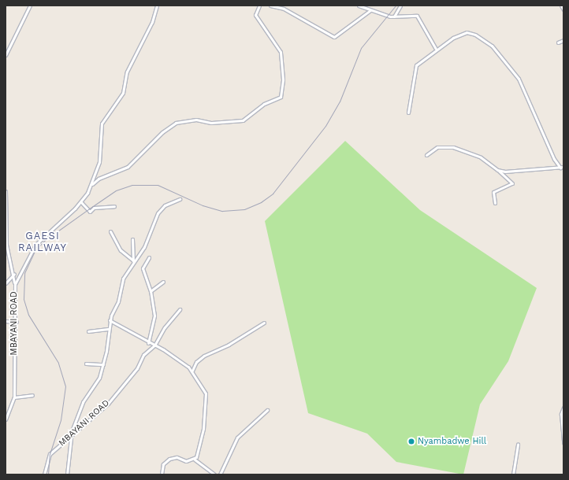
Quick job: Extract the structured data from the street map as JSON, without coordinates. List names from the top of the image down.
{
  "streets": {
    "street": ["MBAYANI ROAD"]
  },
  "districts": ["GAESI RAILWAY"],
  "places": ["Nyambadwe Hill"]
}
